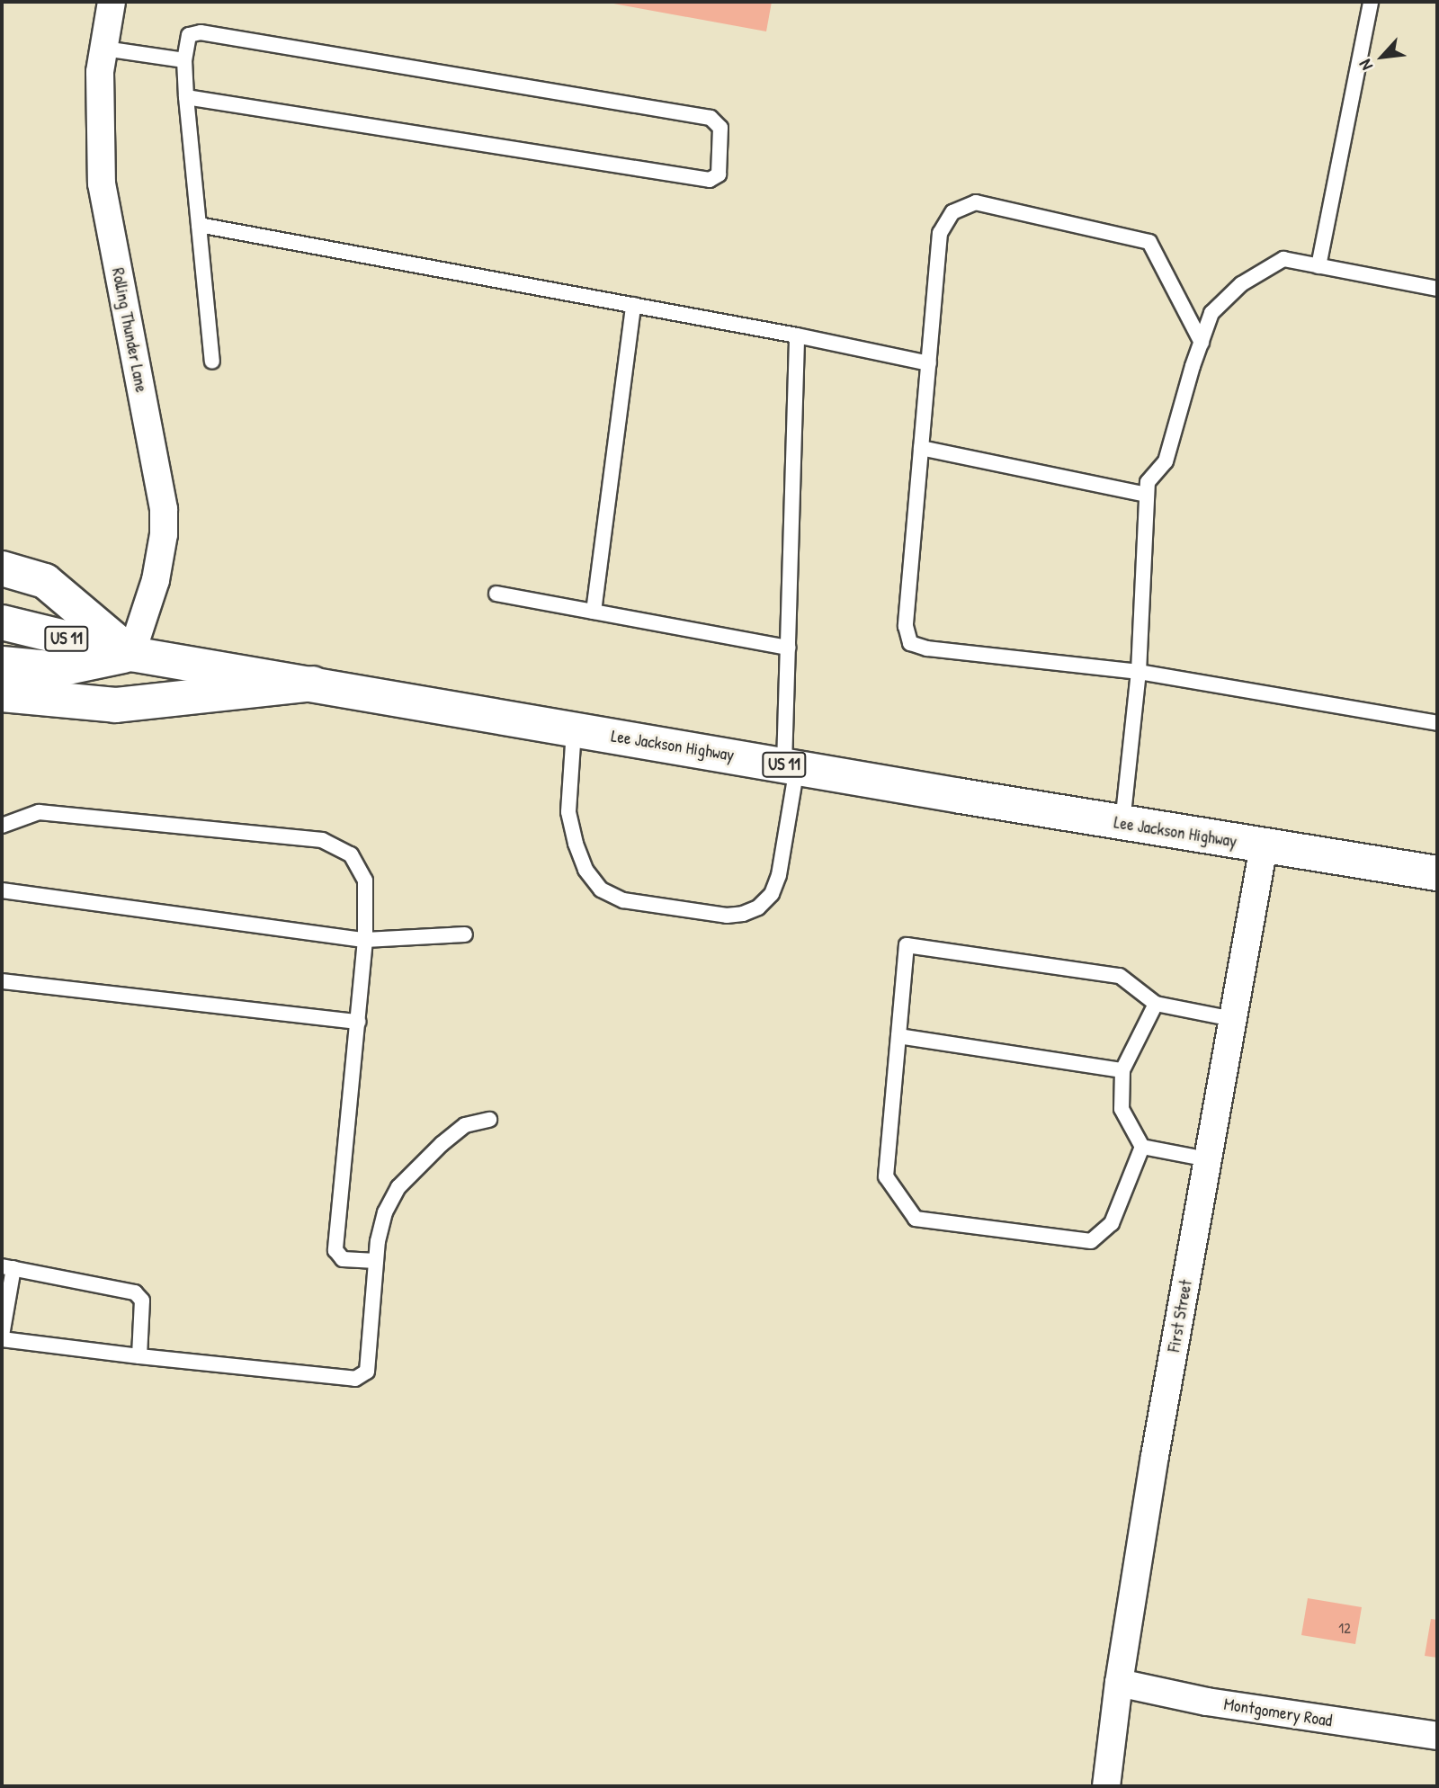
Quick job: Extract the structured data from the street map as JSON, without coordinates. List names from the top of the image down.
{
  "streets": {
    "main road": ["US 11", "Lee Jackson Highway"],
    "street": ["Rolling Thunder Lane", "First Street", "Montgomery Road"]
  },
  "crossings": [
    ["Rolling Thunder Lane", "Lee Jackson Highway"],
    ["Lee Jackson Highway", "First Street"],
    ["First Street", "Montgomery Road"]
  ],
  "house_numbers": ["12"],
  "north": "bottom left"
}
